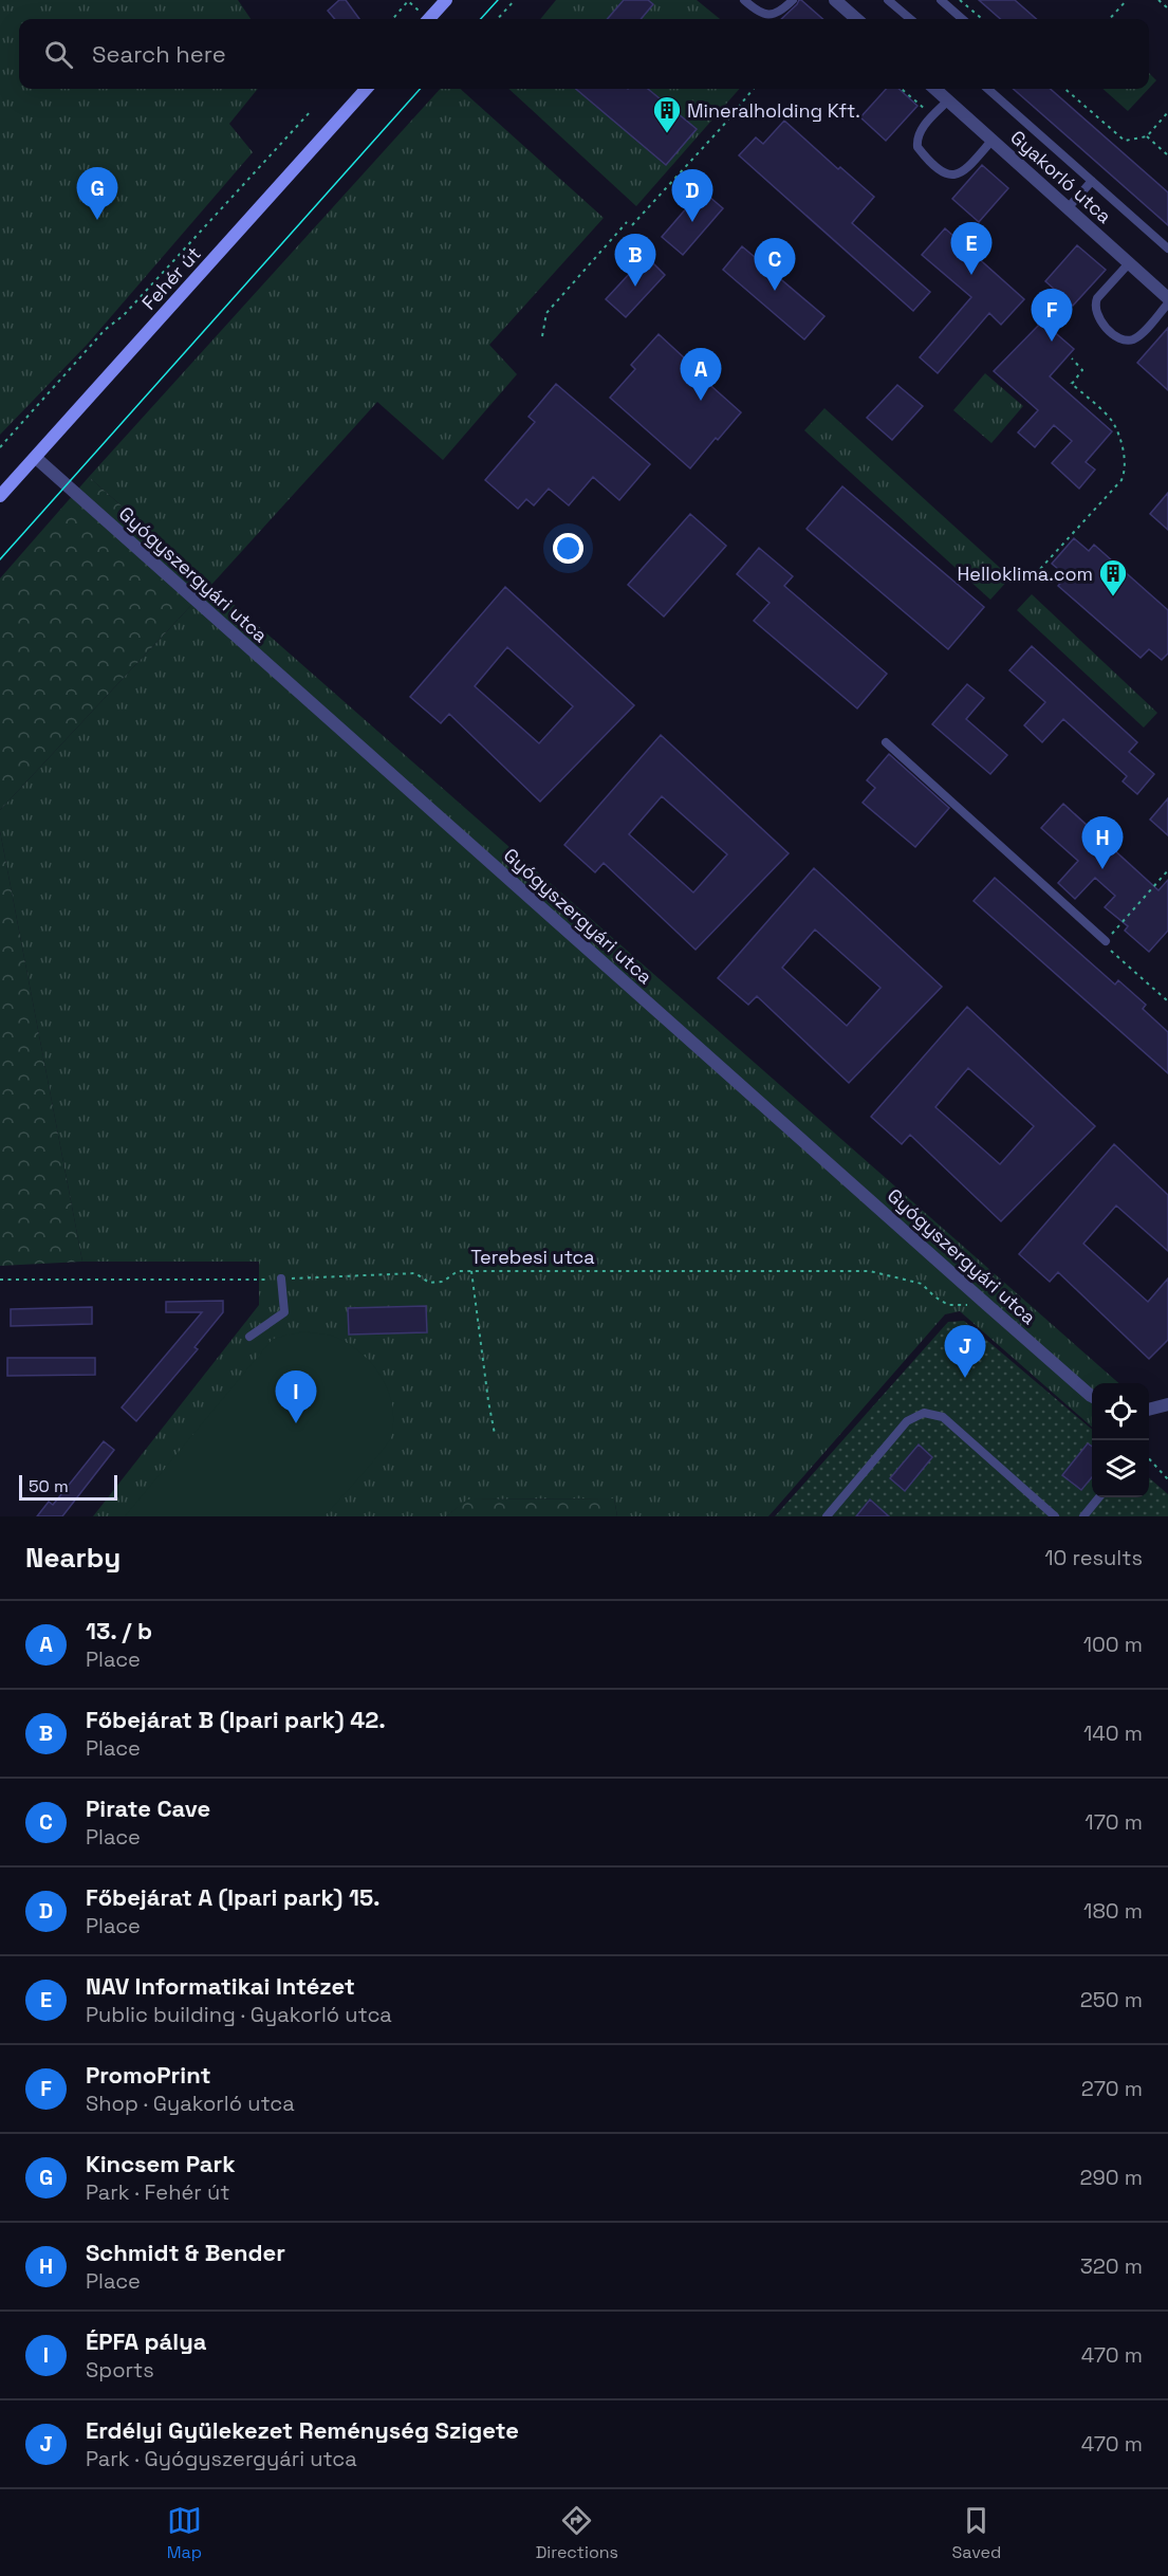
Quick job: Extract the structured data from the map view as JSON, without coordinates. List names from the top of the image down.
{
  "streets": {
    "main road": ["Fehér út"],
    "street": ["Gyakorló utca", "Gyógyszergyári utca"],
    "path": ["Terebesi utca"]
  },
  "crossings": [
    ["Fehér út", "Gyógyszergyári utca"],
    ["Gyógyszergyári utca", "Terebesi utca"]
  ],
  "places": {
    "building": ["Mineralholding Kft.", "Helloklima.com"]
  },
  "scale_bar": "50 m",
  "page": {
    "search": "Search here",
    "pins": [
      "G",
      "D",
      "E",
      "B",
      "C",
      "F",
      "A",
      "H",
      "J",
      "I"
    ],
    "scale": "50 m",
    "heading": ["Nearby", "10 results"],
    "list": [
      {
        "mark": "A",
        "name": "13. / b",
        "note": "Place",
        "value": "100 m"
      },
      {
        "mark": "B",
        "name": "Főbejárat B (Ipari park) 42.",
        "note": "Place",
        "value": "140 m"
      },
      {
        "mark": "C",
        "name": "Pirate Cave",
        "note": "Place",
        "value": "170 m"
      },
      {
        "mark": "D",
        "name": "Főbejárat A (Ipari park) 15.",
        "note": "Place",
        "value": "180 m"
      },
      {
        "mark": "E",
        "name": "NAV Informatikai Intézet",
        "note": "Public building · Gyakorló utca",
        "value": "250 m"
      },
      {
        "mark": "F",
        "name": "PromoPrint",
        "note": "Shop · Gyakorló utca",
        "value": "270 m"
      },
      {
        "mark": "G",
        "name": "Kincsem Park",
        "note": "Park · Fehér út",
        "value": "290 m"
      },
      {
        "mark": "H",
        "name": "Schmidt & Bender",
        "note": "Place",
        "value": "320 m"
      },
      {
        "mark": "I",
        "name": "ÉPFA pálya",
        "note": "Sports",
        "value": "470 m"
      },
      {
        "mark": "J",
        "name": "Erdélyi Gyülekezet Reménység Szigete",
        "note": "Park · Gyógyszergyári utca",
        "value": "470 m"
      }
    ],
    "nav": ["Map", "Directions", "Saved"]
  }
}
